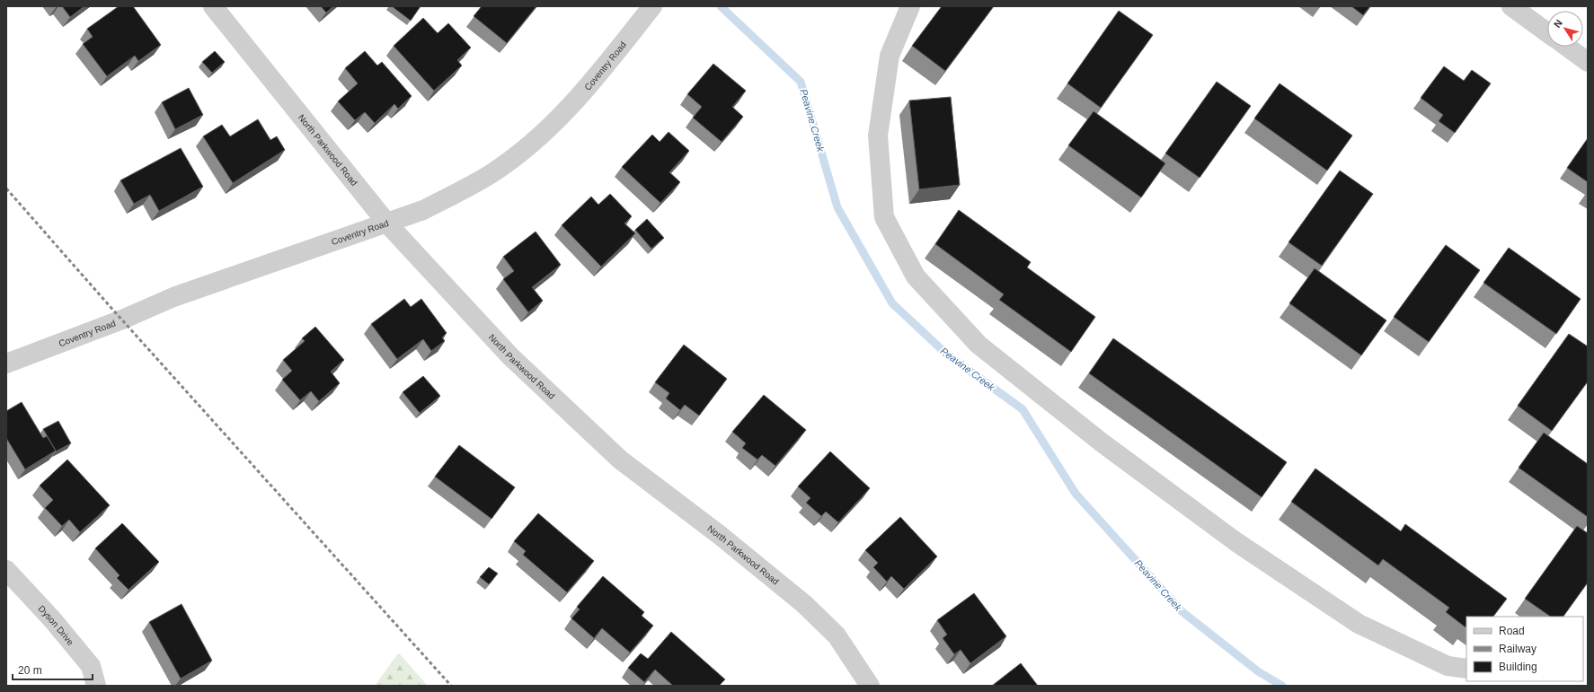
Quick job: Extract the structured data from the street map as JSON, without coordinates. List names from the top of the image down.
{
  "streets": {
    "street": ["Coventry Road", "North Parkwood Road", "Dyson Drive"]
  },
  "crossings": [
    ["Coventry Road", "North Parkwood Road"]
  ],
  "water": ["Peavine Creek"],
  "legend": ["Road", "Railway", "Building"],
  "scale_bar": "20 m",
  "north": "top left"
}
